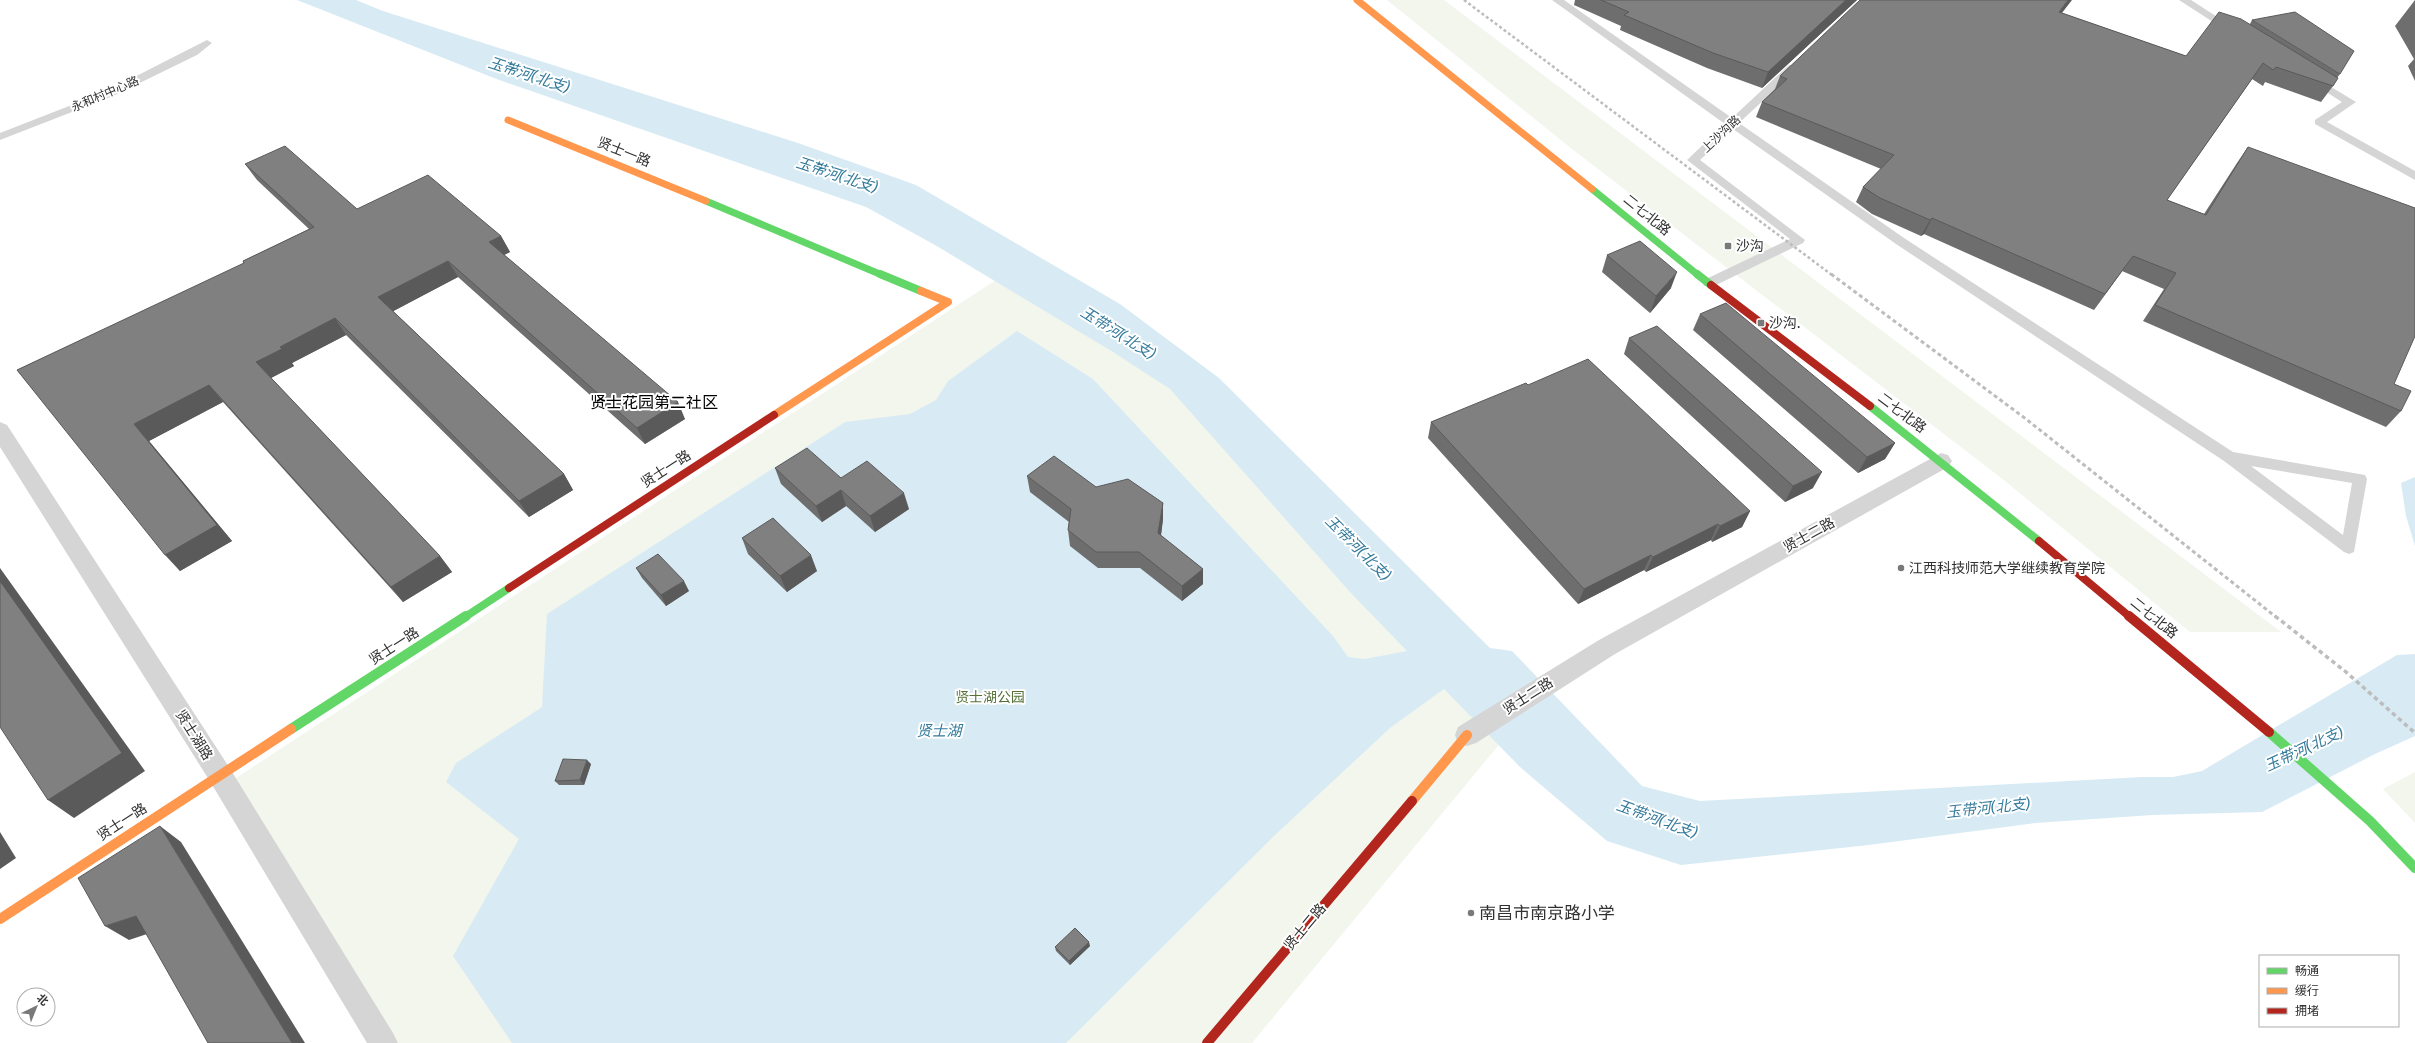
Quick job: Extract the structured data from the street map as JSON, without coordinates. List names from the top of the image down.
{
  "streets": {
    "street": [
      "贤士一路",
      "二七北路",
      "贤士二路",
      "贤士湖路"
    ],
    "lane": ["永和村中心路", "上沙沟路"]
  },
  "crossings": [
    ["上沙沟路", "二七北路"],
    ["贤士一路", "贤士湖路"],
    ["二七北路", "贤士二路"]
  ],
  "districts": ["贤士花园第二社区"],
  "water": ["玉带河(北支)", "贤士湖"],
  "parks": ["贤士湖公园"],
  "places": {
    "transit": ["沙沟", "沙沟."],
    "other": ["江西科技师范大学继续教育学院", "南昌市南京路小学"]
  },
  "legend": ["畅通", "缓行", "拥堵"],
  "north": "top right"
}
